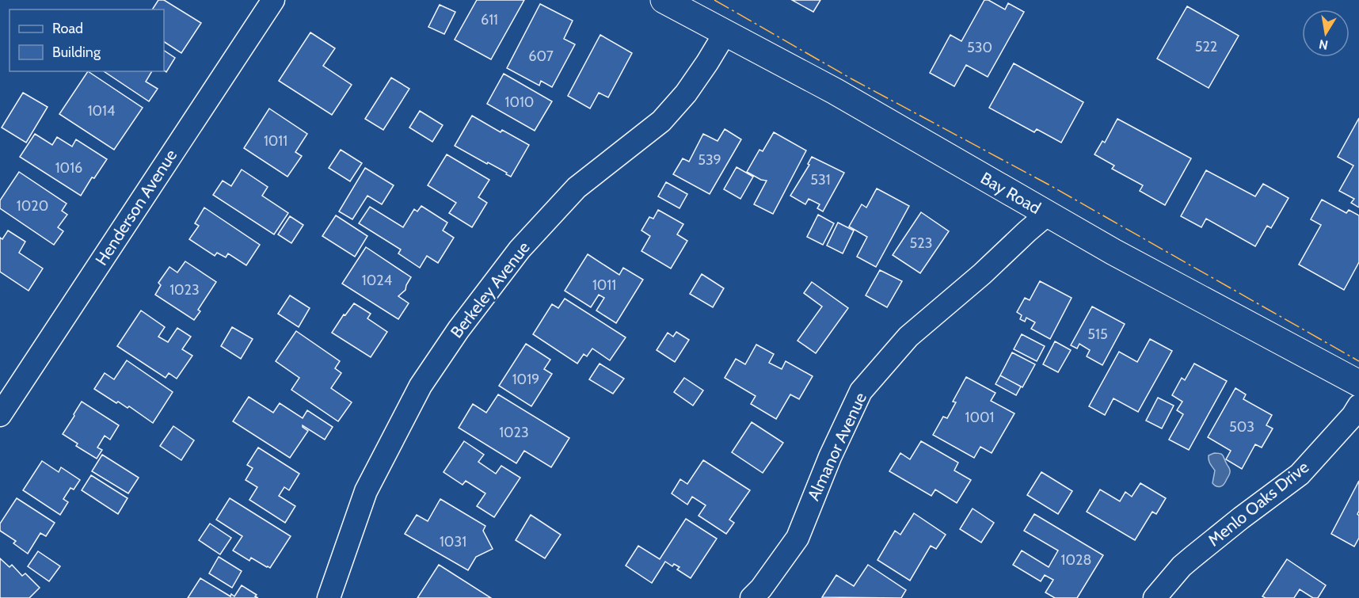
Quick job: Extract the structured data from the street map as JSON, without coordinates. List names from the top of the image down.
{
  "streets": {
    "street": [
      "Bay Road",
      "Henderson Avenue",
      "Berkeley Avenue",
      "Almanor Avenue",
      "Menlo Oaks Drive"
    ]
  },
  "crossings": [
    ["Bay Road", "Berkeley Avenue"],
    ["Bay Road", "Almanor Avenue"]
  ],
  "house_numbers": [
    "611",
    "522",
    "530",
    "607",
    "1010",
    "1014",
    "1011",
    "539",
    "1016",
    "531",
    "1020",
    "523",
    "1024",
    "1011",
    "1023",
    "515",
    "1019",
    "1001",
    "503",
    "1023",
    "1031",
    "1028"
  ],
  "legend": ["Road", "Building"],
  "north": "bottom"
}
